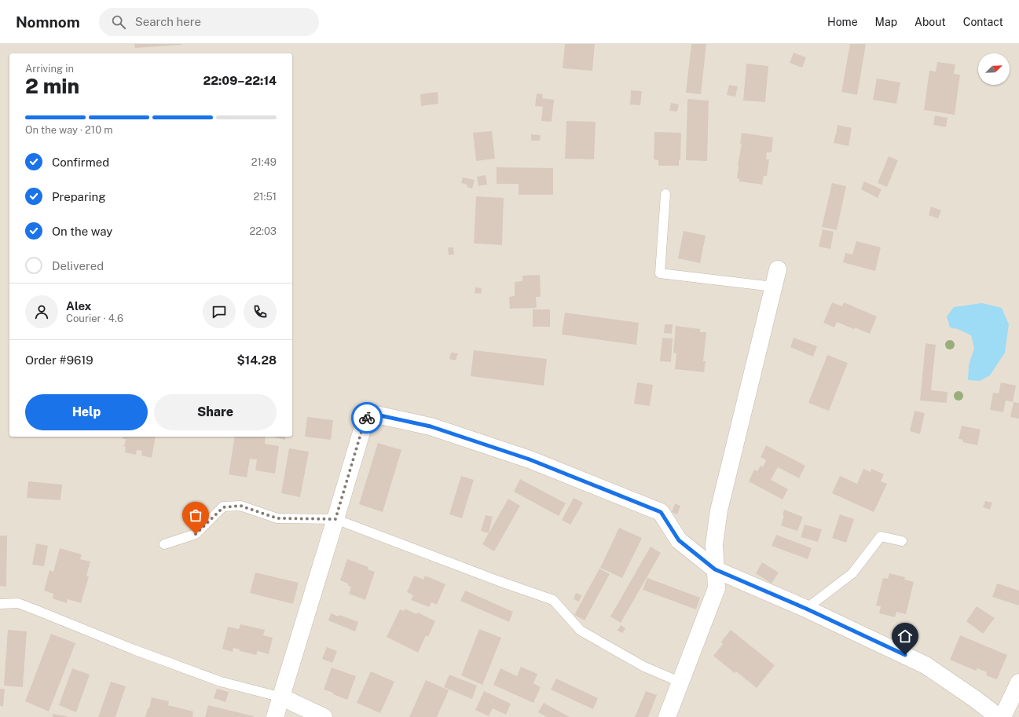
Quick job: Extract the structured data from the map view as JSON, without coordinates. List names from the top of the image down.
{
  "north": "top right",
  "page": {
    "header": "Nomnom",
    "search": "Search here",
    "nav": [
      "Home",
      "Map",
      "About",
      "Contact"
    ],
    "heading": ["2 min", "Arriving in", "22:09–22:14"],
    "panel": [
      "Alex",
      "Courier · 4.6",
      "Order #9619",
      "$14.28"
    ],
    "bar": "On the way · 210 m",
    "list": [
      ["Confirmed", "21:49"],
      ["Preparing", "21:51"],
      ["On the way", "22:03"],
      "Delivered"
    ],
    "buttons": ["Help", "Share"]
  }
}
